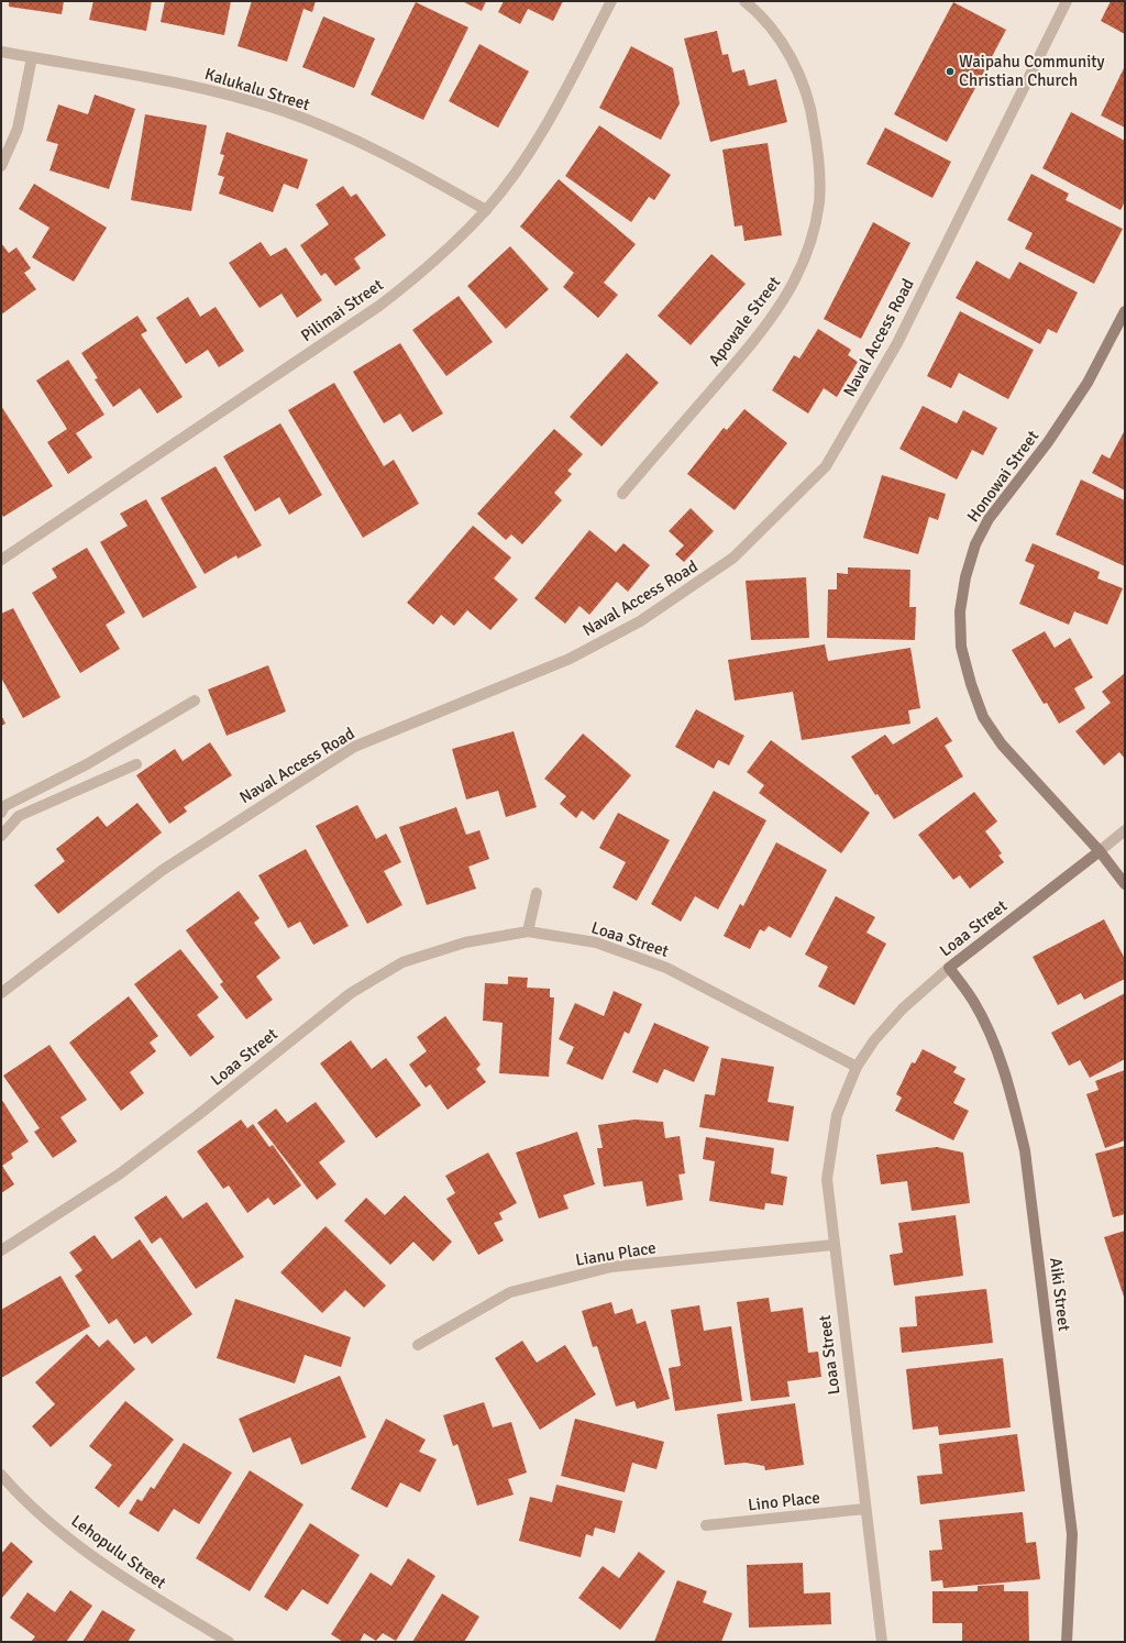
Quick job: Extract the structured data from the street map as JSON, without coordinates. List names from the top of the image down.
{
  "streets": {
    "street": [
      "Kalukalu Street",
      "Pilimai Street",
      "Apowale Street",
      "Naval Access Road",
      "Honowai Street",
      "Loaa Street",
      "Lianu Place",
      "Aiki Street",
      "Lino Place",
      "Lehopulu Street"
    ]
  },
  "crossings": [
    ["Kalukalu Street", "Pilimai Street"],
    ["Honowai Street", "Loaa Street"],
    ["Loaa Street", "Lianu Place"],
    ["Loaa Street", "Aiki Street"],
    ["Loaa Street", "Lino Place"]
  ],
  "places": ["Waipahu Community Christian Church"]
}
